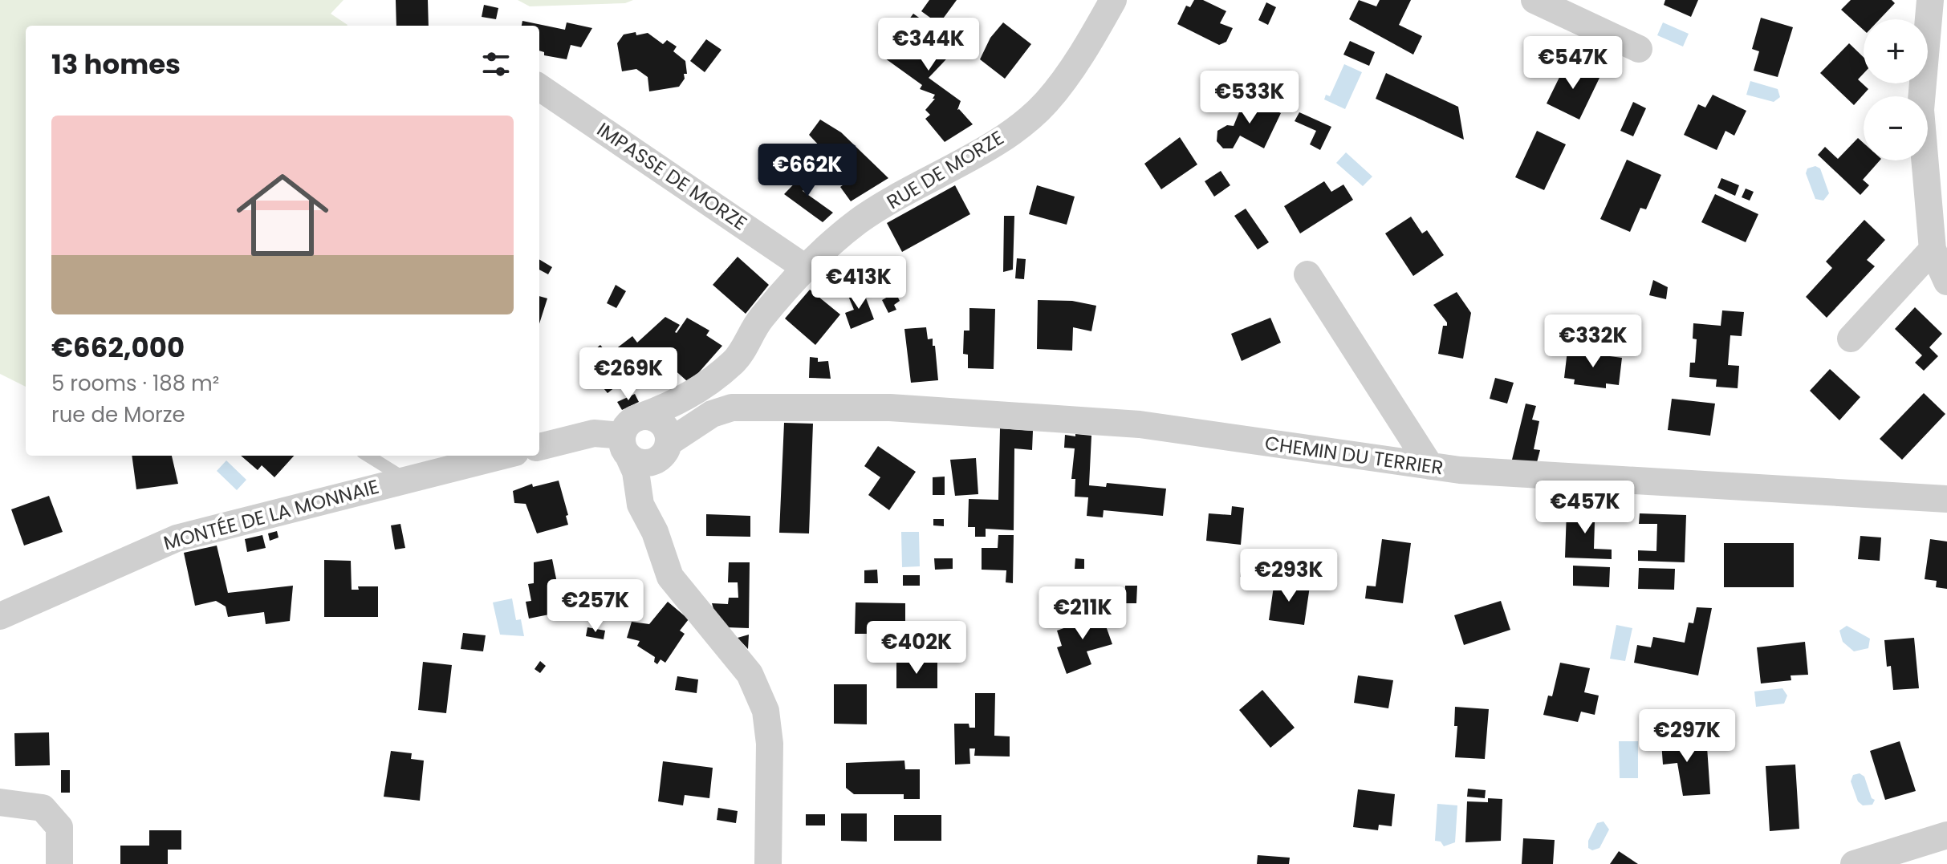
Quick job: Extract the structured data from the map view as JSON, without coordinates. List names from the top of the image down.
{
  "streets": {
    "street": [
      "RUE DE MORZE",
      "IMPASSE DE MORZE",
      "CHEMIN DU TERRIER",
      "MONTÉE DE LA MONNAIE"
    ]
  },
  "crossings": [
    ["RUE DE MORZE", "IMPASSE DE MORZE"]
  ],
  "page": {
    "price": [
      "€344K",
      "€547K",
      "€533K",
      "€662K",
      "€413K",
      "€332K",
      "€269K",
      "€457K",
      "€293K",
      "€257K",
      "€211K",
      "€402K",
      "€297K"
    ],
    "map_buttons": ["+", "−"],
    "heading": "13 homes",
    "list": [
      {
        "name": "€662,000",
        "note": "5 rooms · 188 m² · rue de Morze"
      }
    ]
  }
}
